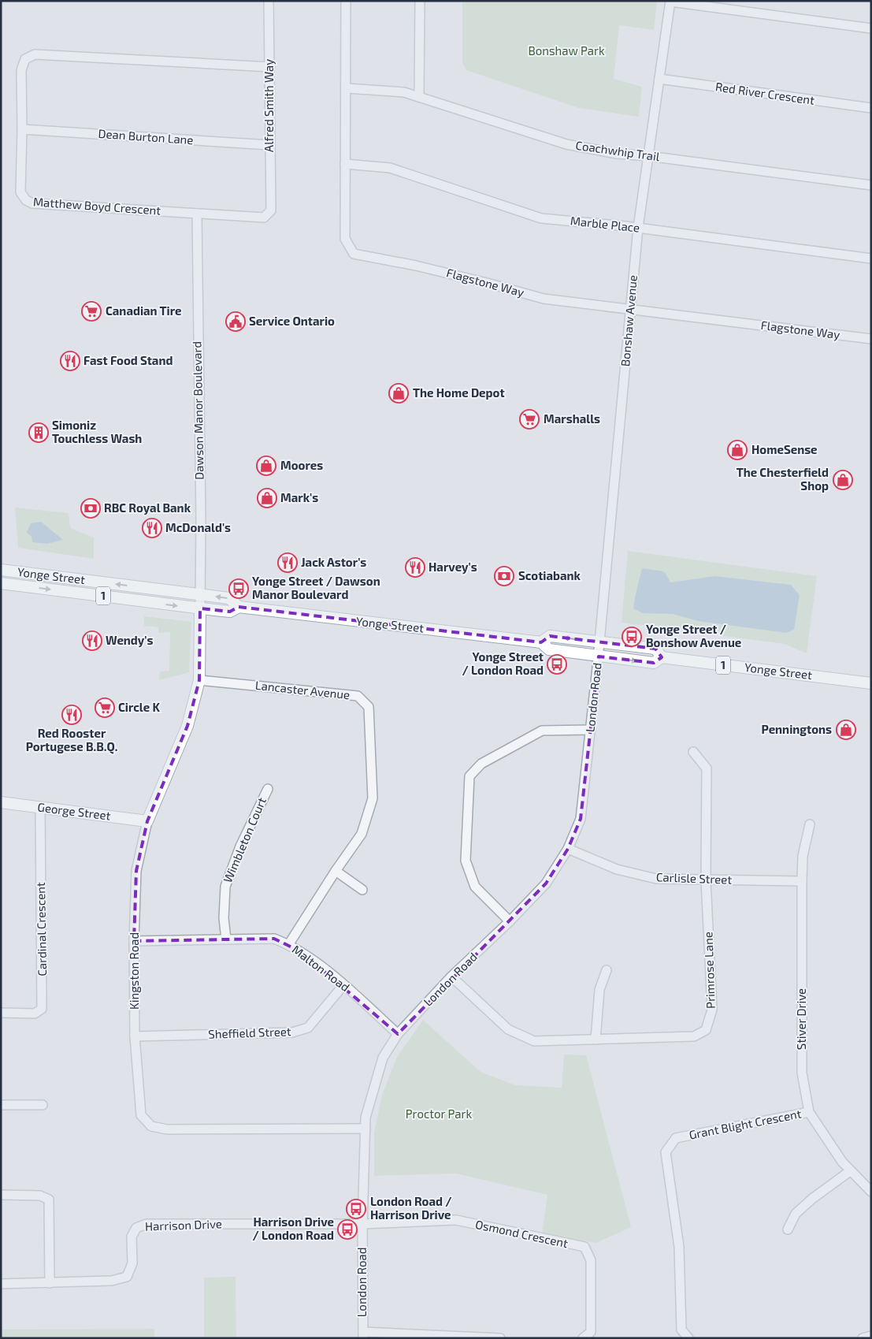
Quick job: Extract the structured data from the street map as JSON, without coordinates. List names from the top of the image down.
{
  "streets": {
    "main road": [
      "Yonge Street",
      "1",
      "George Street",
      "Kingston Road"
    ],
    "street": [
      "Red River Crescent",
      "Alfred Smith Way",
      "Dean Burton Lane",
      "Coachwhip Trail",
      "Matthew Boyd Crescent",
      "Marble Place",
      "Flagstone Way",
      "Bonshaw Avenue",
      "Dawson Manor Boulevard",
      "Lancaster Avenue",
      "London Road",
      "Wimbleton Court",
      "Carlisle Street",
      "Cardinal Crescent",
      "Malton Road",
      "Primrose Lane",
      "Stiver Drive",
      "Sheffield Street",
      "Grant Blight Crescent",
      "Harrison Drive",
      "Osmond Crescent"
    ]
  },
  "crossings": [
    ["Red River Crescent", "Bonshaw Avenue"],
    ["Alfred Smith Way", "Dean Burton Lane"],
    ["Alfred Smith Way", "Matthew Boyd Crescent"],
    ["Dean Burton Lane", "Matthew Boyd Crescent"],
    ["Coachwhip Trail", "Flagstone Way"],
    ["Coachwhip Trail", "Bonshaw Avenue"],
    ["Matthew Boyd Crescent", "Dawson Manor Boulevard"],
    ["Marble Place", "Flagstone Way"],
    ["Marble Place", "Bonshaw Avenue"],
    ["Flagstone Way", "Bonshaw Avenue"],
    ["Bonshaw Avenue", "Yonge Street"],
    ["Bonshaw Avenue", "London Road"],
    ["Dawson Manor Boulevard", "Yonge Street"],
    ["Dawson Manor Boulevard", "Kingston Road"],
    ["Yonge Street", "London Road"],
    ["Yonge Street", "Kingston Road"],
    ["Lancaster Avenue", "Malton Road"],
    ["Lancaster Avenue", "Kingston Road"],
    ["London Road", "Carlisle Street"],
    ["London Road", "Malton Road"],
    ["London Road", "Primrose Lane"],
    ["London Road", "Kingston Road"],
    ["London Road", "Harrison Drive"],
    ["London Road", "Osmond Crescent"],
    ["George Street", "Cardinal Crescent"],
    ["George Street", "Kingston Road"],
    ["Wimbleton Court", "Malton Road"],
    ["Carlisle Street", "Primrose Lane"],
    ["Carlisle Street", "Stiver Drive"],
    ["Malton Road", "Kingston Road"],
    ["Malton Road", "Sheffield Street"],
    ["Kingston Road", "Sheffield Street"],
    ["Stiver Drive", "Grant Blight Crescent"],
    ["Harrison Drive", "Osmond Crescent"]
  ],
  "parks": ["Bonshaw Park", "Proctor Park"],
  "places": {
    "supermarket": ["Canadian Tire", "Marshalls", "Circle K"],
    "public building": ["Service Ontario"],
    "restaurant": [
      "Fast Food Stand",
      "McDonald's",
      "Jack Astor's",
      "Harvey's",
      "Wendy's",
      "Red Rooster Portugese B.B.Q."
    ],
    "shop": [
      "The Home Depot",
      "HomeSense",
      "Moores",
      "The Chesterfield Shop",
      "Mark's",
      "Penningtons"
    ],
    "building": ["Simoniz Touchless Wash"],
    "bank": ["RBC Royal Bank", "Scotiabank"],
    "bus stop": [
      "Yonge Street / Dawson Manor Boulevard",
      "Yonge Street / Bonshow Avenue",
      "Yonge Street / London Road",
      "London Road / Harrison Drive",
      "Harrison Drive / London Road"
    ]
  }
}
